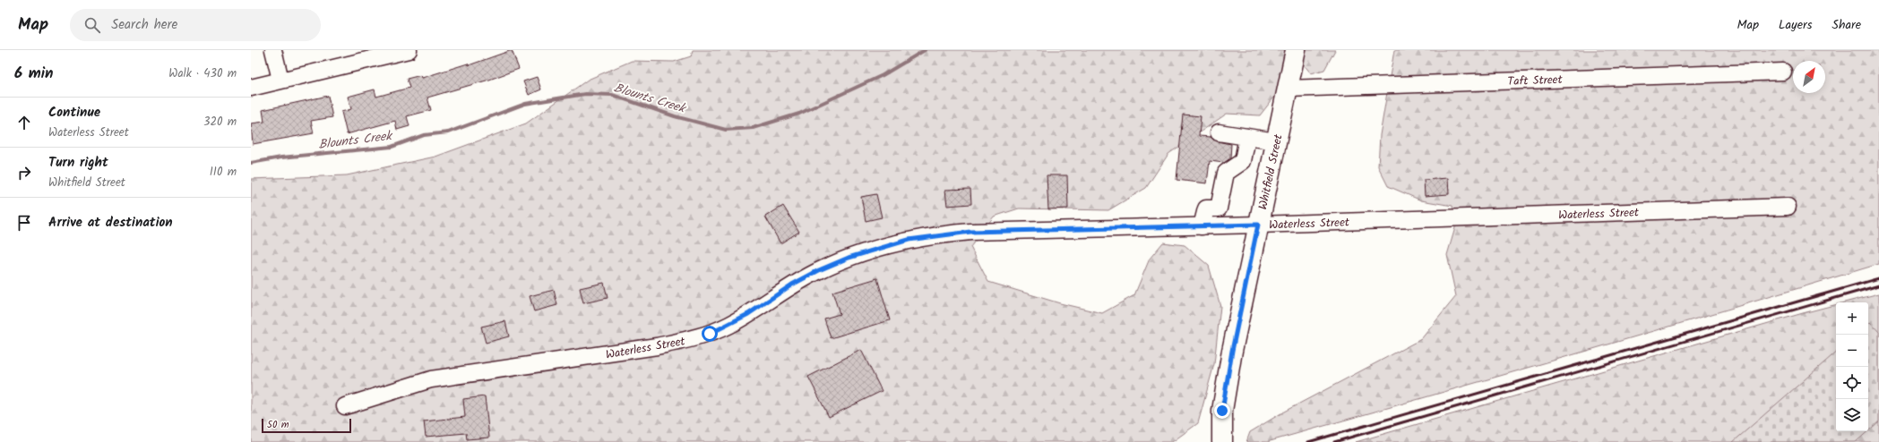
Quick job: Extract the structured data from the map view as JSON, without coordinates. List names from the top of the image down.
{
  "streets": {
    "main road": ["Whitfield Street"],
    "street": ["Taft Street", "Waterless Street"]
  },
  "crossings": [
    ["Taft Street", "Whitfield Street"],
    ["Whitfield Street", "Waterless Street"]
  ],
  "water": ["Blounts Creek"],
  "scale_bar": "50 m",
  "north": "top right",
  "page": {
    "header": "Map",
    "search": "Search here",
    "nav": ["Map", "Layers", "Share"],
    "heading": ["6 min", "Walk · 430 m"],
    "list": [
      ["Continue", "Waterless Street", "320 m"],
      ["Turn right", "Whitfield Street", "110 m"],
      "Arrive at destination"
    ],
    "map_buttons": ["+", "−"],
    "scale": "50 m"
  }
}
